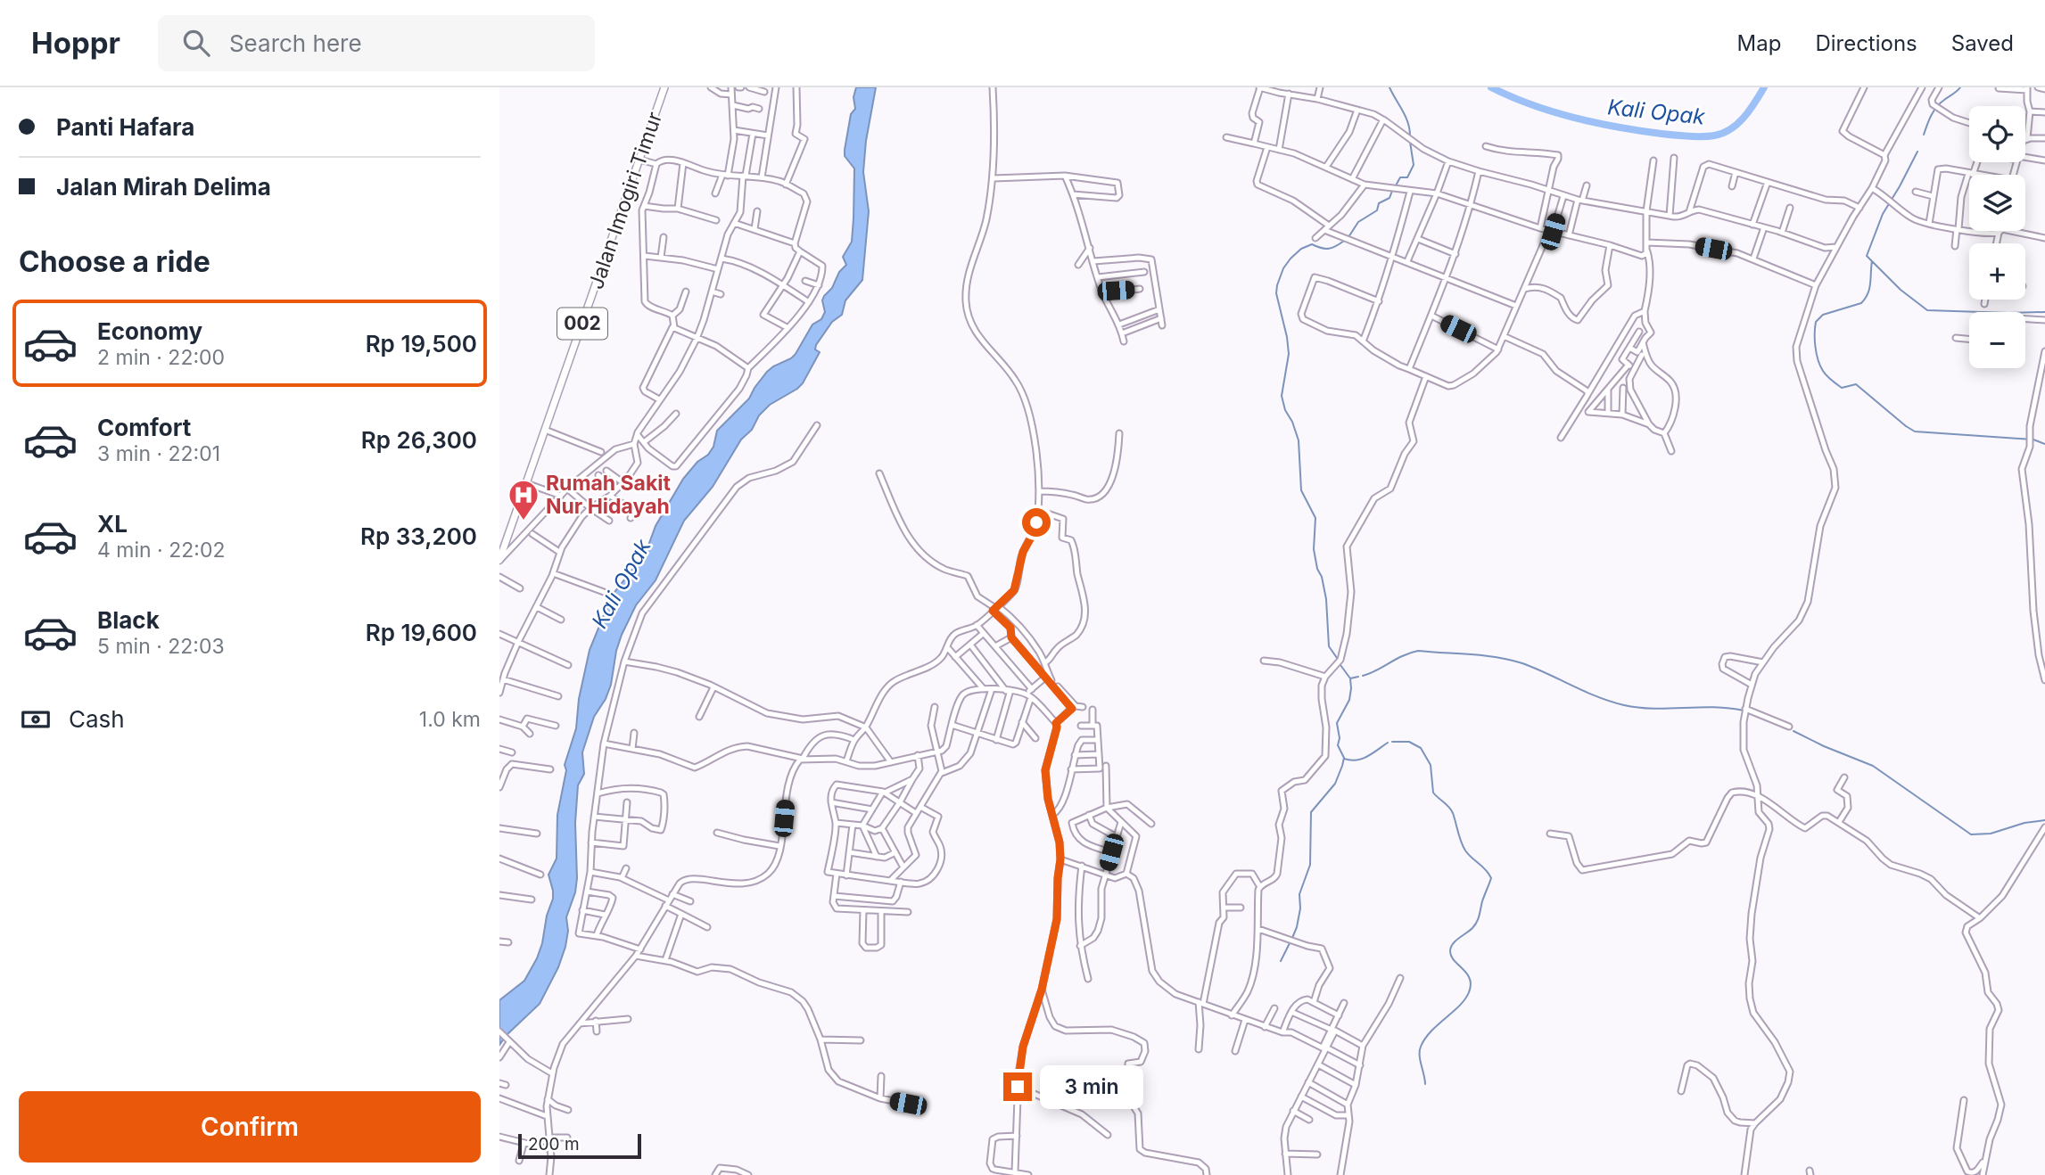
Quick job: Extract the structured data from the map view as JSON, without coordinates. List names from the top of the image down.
{
  "streets": {
    "main road": ["Jalan Imogiri Timur", "002"]
  },
  "water": ["Kali Opak"],
  "places": {
    "hospital": ["Rumah Sakit Nur Hidayah"]
  },
  "scale_bar": "200 m",
  "page": {
    "header": "Hoppr",
    "search": "Search here",
    "nav": ["Map", "Directions", "Saved"],
    "banner": ["Panti Hafara", "Jalan Mirah Delima"],
    "map_buttons": ["+", "−"],
    "heading": "Choose a ride",
    "list": [
      {
        "name": "Economy",
        "note": "2 min · 22:00",
        "value": "Rp 19,500"
      },
      {
        "name": "Comfort",
        "note": "3 min · 22:01",
        "value": "Rp 26,300"
      },
      {
        "name": "XL",
        "note": "4 min · 22:02",
        "value": "Rp 33,200"
      },
      {
        "name": "Black",
        "note": "5 min · 22:03",
        "value": "Rp 19,600"
      }
    ],
    "pay": ["Cash", "1.0 km"],
    "bubble": "3 min",
    "buttons": "Confirm",
    "scale": "200 m"
  }
}
